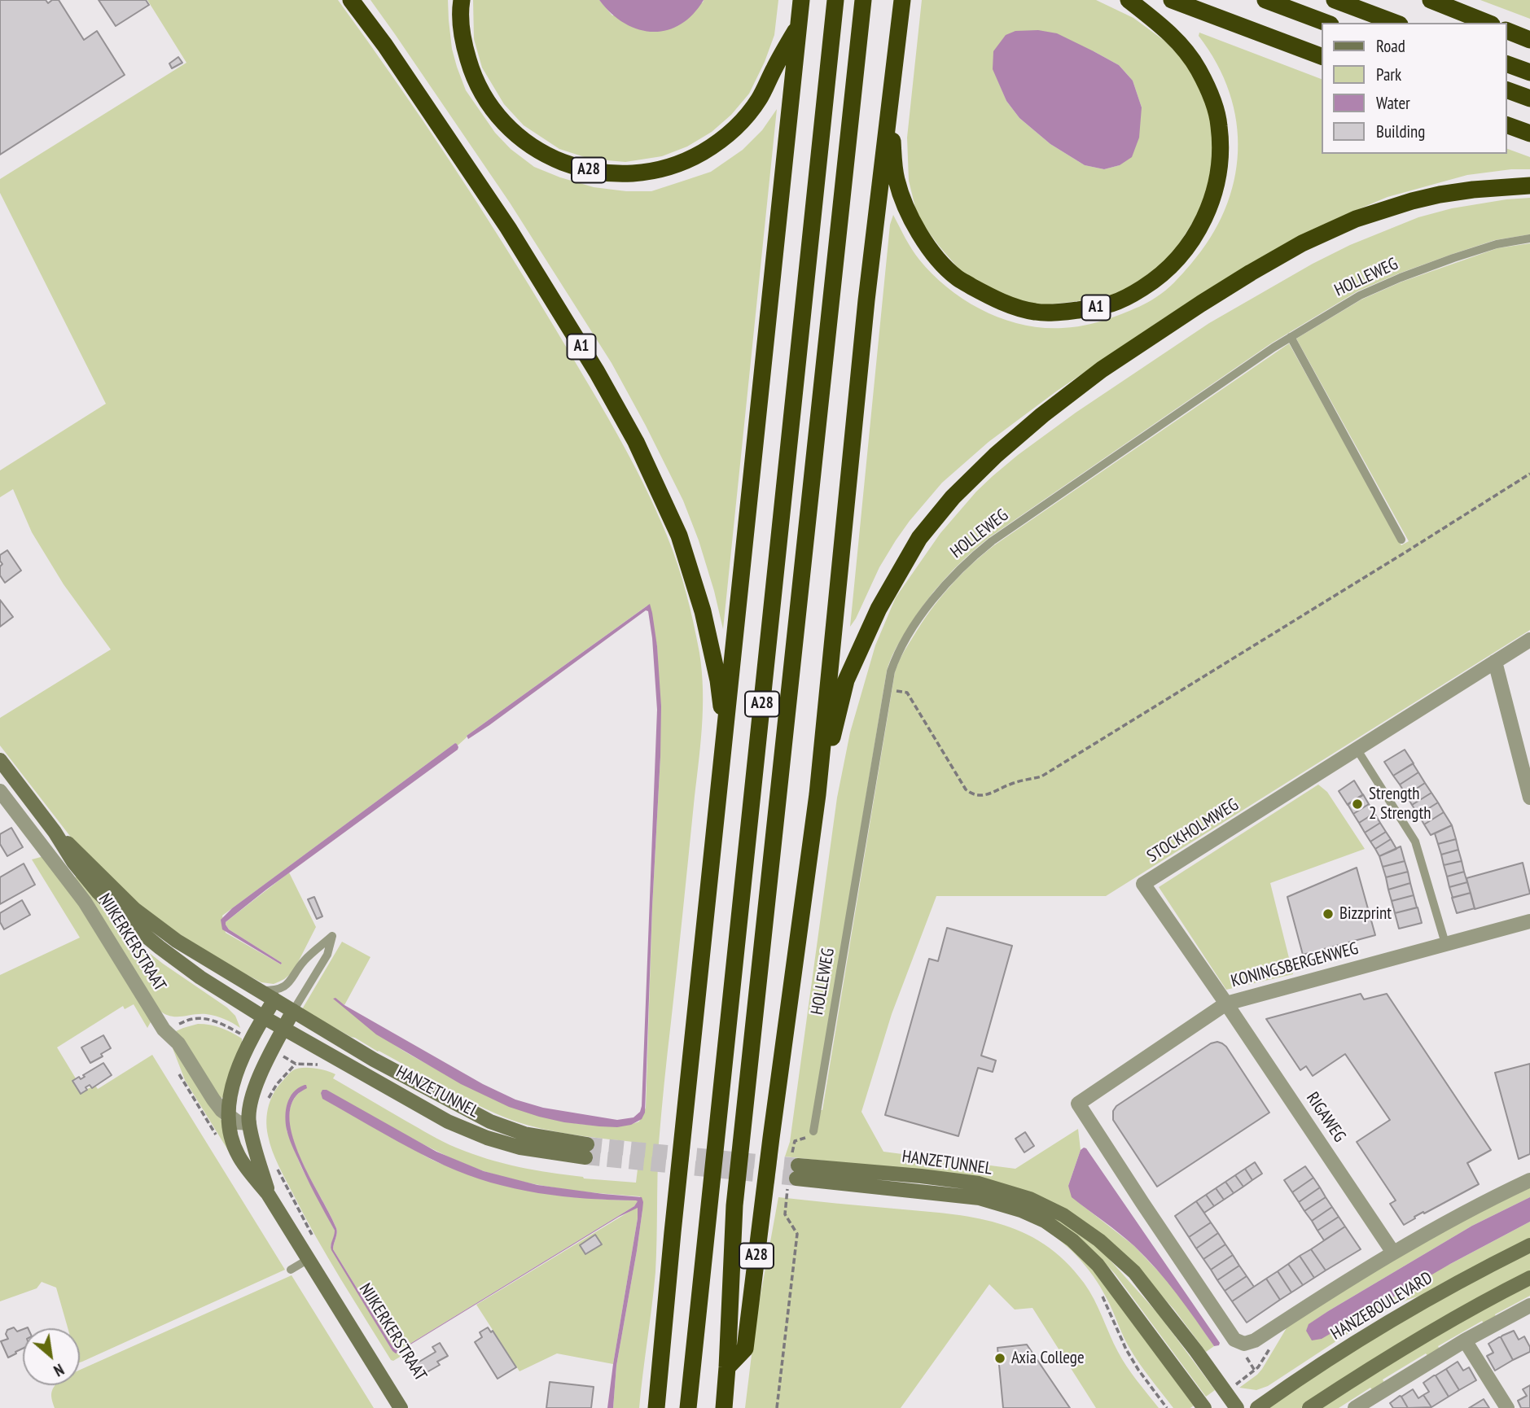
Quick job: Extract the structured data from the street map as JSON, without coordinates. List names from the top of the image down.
{
  "streets": {
    "highway": ["A28", "A1"],
    "main road": ["NIJKERKERSTRAAT", "HANZETUNNEL", "HANZEBOULEVARD"],
    "street": ["STOCKHOLMWEG", "KONINGSBERGENWEG", "RIGAWEG"],
    "lane": ["HOLLEWEG"]
  },
  "crossings": [
    ["A28", "A1"],
    ["STOCKHOLMWEG", "KONINGSBERGENWEG"],
    ["STOCKHOLMWEG", "RIGAWEG"],
    ["NIJKERKERSTRAAT", "HANZETUNNEL"],
    ["KONINGSBERGENWEG", "RIGAWEG"]
  ],
  "places": ["Strength 2 Strength", "Bizzprint", "Axia College"],
  "legend": [
    "Road",
    "Park",
    "Water",
    "Building"
  ],
  "north": "bottom right"
}
